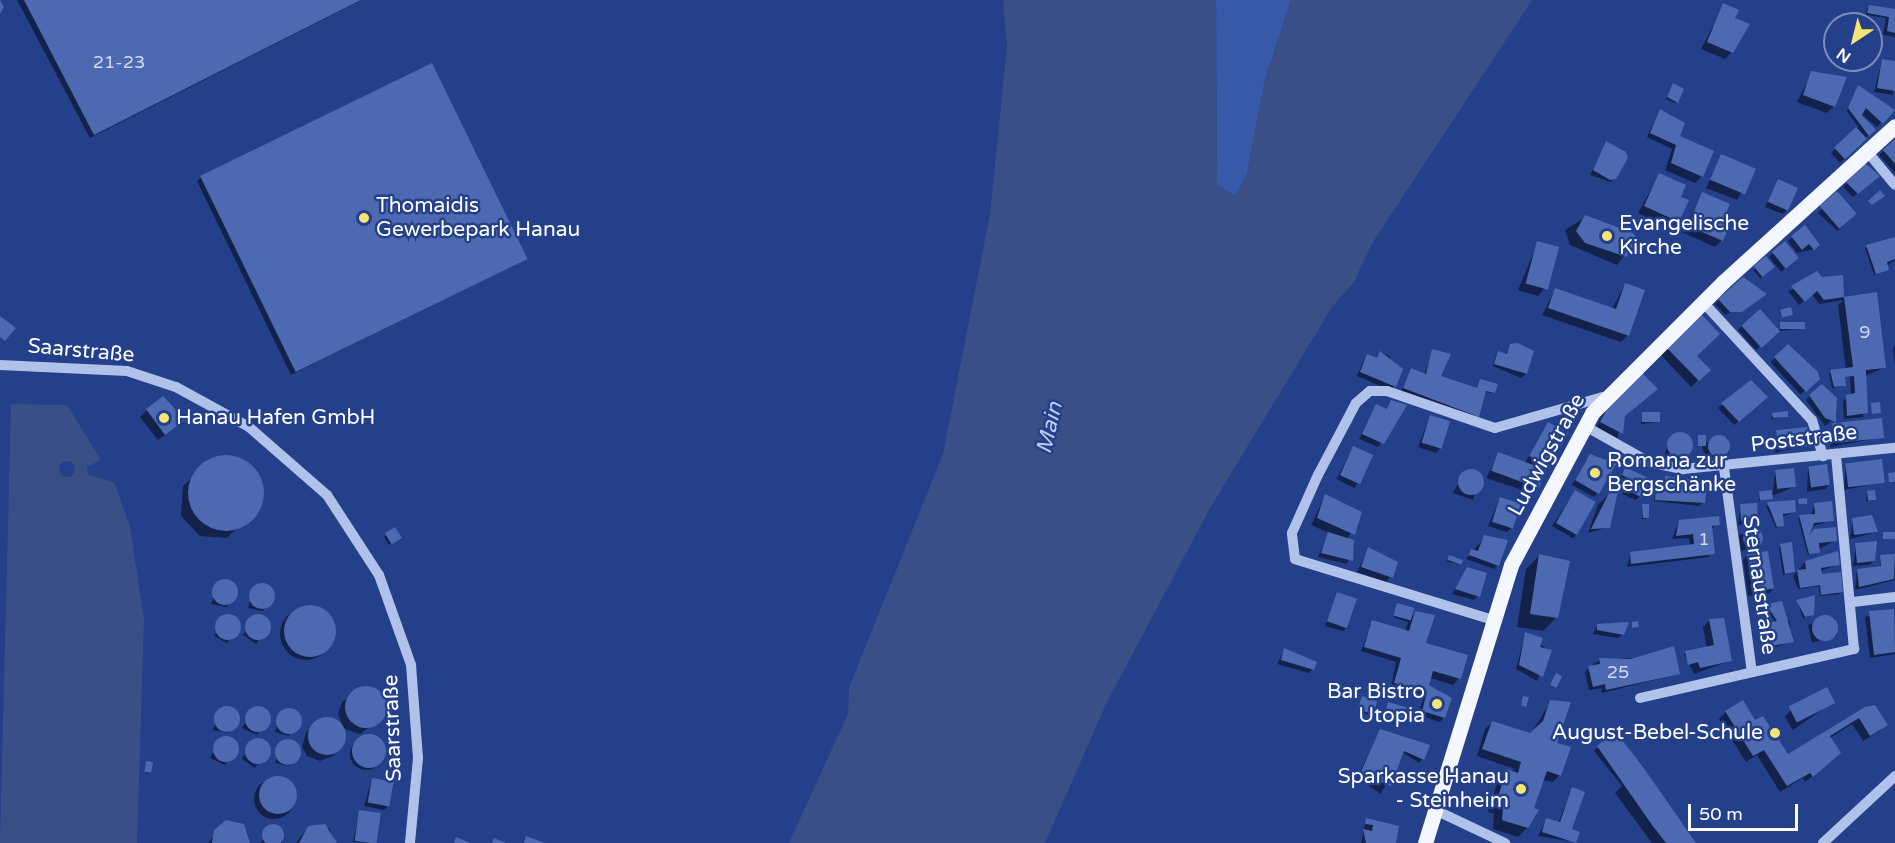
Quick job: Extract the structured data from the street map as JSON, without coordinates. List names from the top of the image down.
{
  "streets": {
    "main road": ["Ludwigstraße"],
    "street": ["Saarstraße", "Poststraße", "Sternaustraße"]
  },
  "crossings": [
    ["Poststraße", "Ludwigstraße"],
    ["Poststraße", "Sternaustraße"]
  ],
  "water": ["Main"],
  "places": [
    "Thomaidis Gewerbepark Hanau",
    "Evangelische Kirche",
    "Hanau Hafen GmbH",
    "Romana zur Bergschänke",
    "Bar Bistro Utopia",
    "August-Bebel-Schule",
    "Sparkasse Hanau - Steinheim"
  ],
  "house_numbers": [
    "21-23",
    "9",
    "1",
    "25"
  ],
  "scale_bar": "50 m",
  "north": "bottom left"
}
